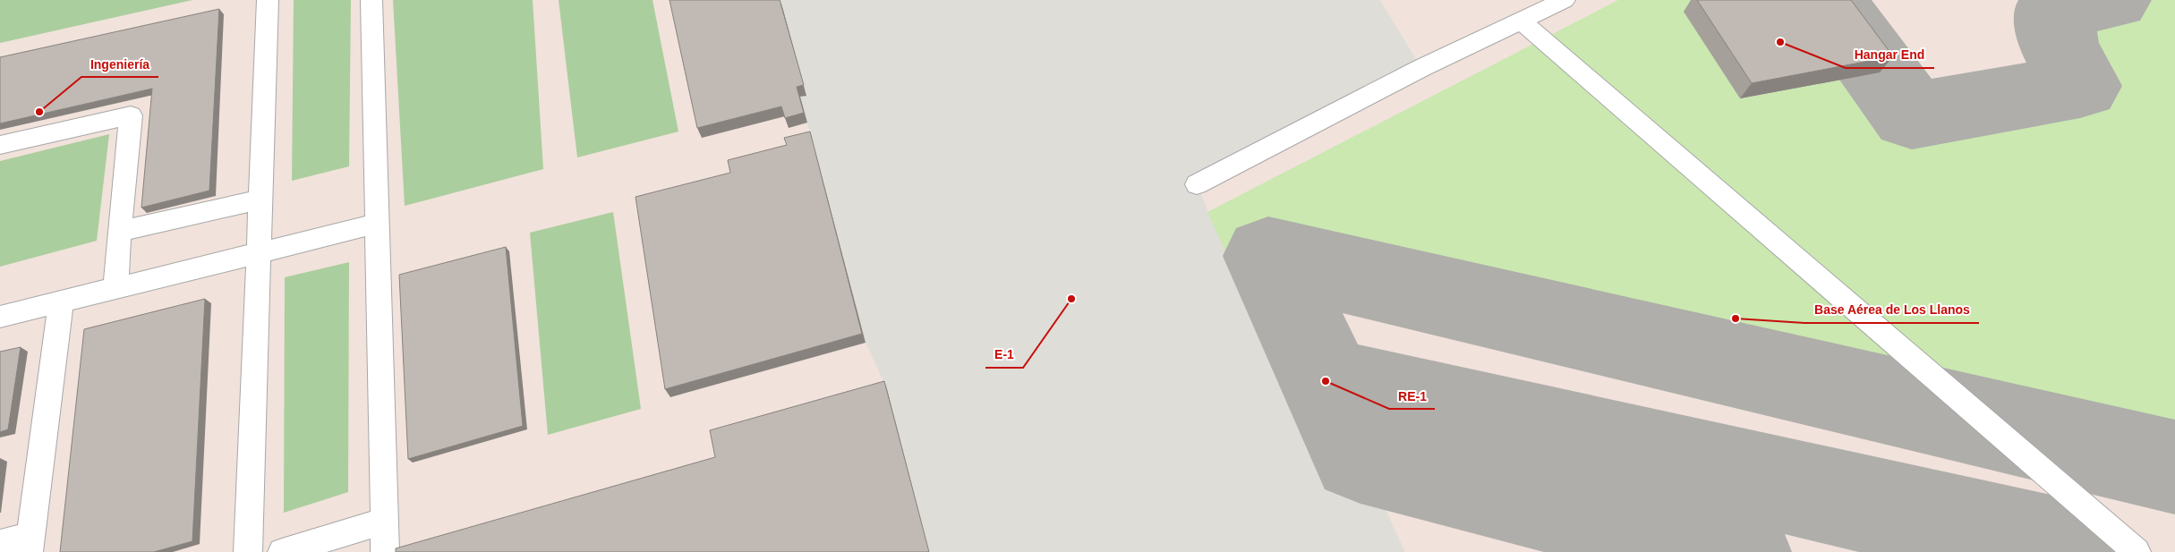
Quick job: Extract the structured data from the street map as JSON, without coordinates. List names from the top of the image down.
{
  "places": [
    "Hangar End",
    "Ingeniería",
    "E-1",
    "Base Aérea de Los Llanos",
    "RE-1"
  ]
}
